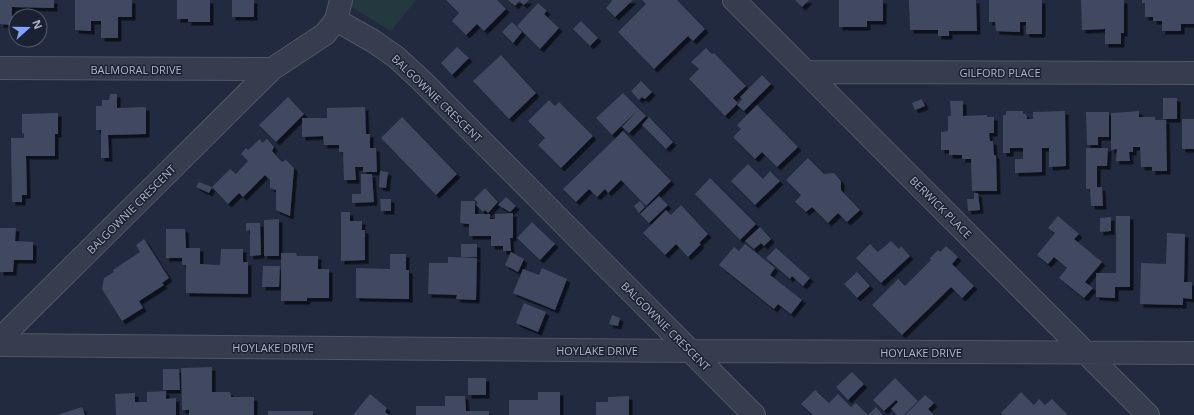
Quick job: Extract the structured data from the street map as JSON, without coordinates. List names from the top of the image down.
{
  "streets": {
    "street": [
      "BALMORAL DRIVE",
      "GILFORD PLACE",
      "BALGOWNIE CRESCENT",
      "BERWICK PLACE",
      "HOYLAKE DRIVE"
    ]
  },
  "crossings": [
    ["BALMORAL DRIVE", "BALGOWNIE CRESCENT"],
    ["GILFORD PLACE", "BERWICK PLACE"],
    ["BALGOWNIE CRESCENT", "HOYLAKE DRIVE"],
    ["BERWICK PLACE", "HOYLAKE DRIVE"]
  ],
  "north": "right"
}
